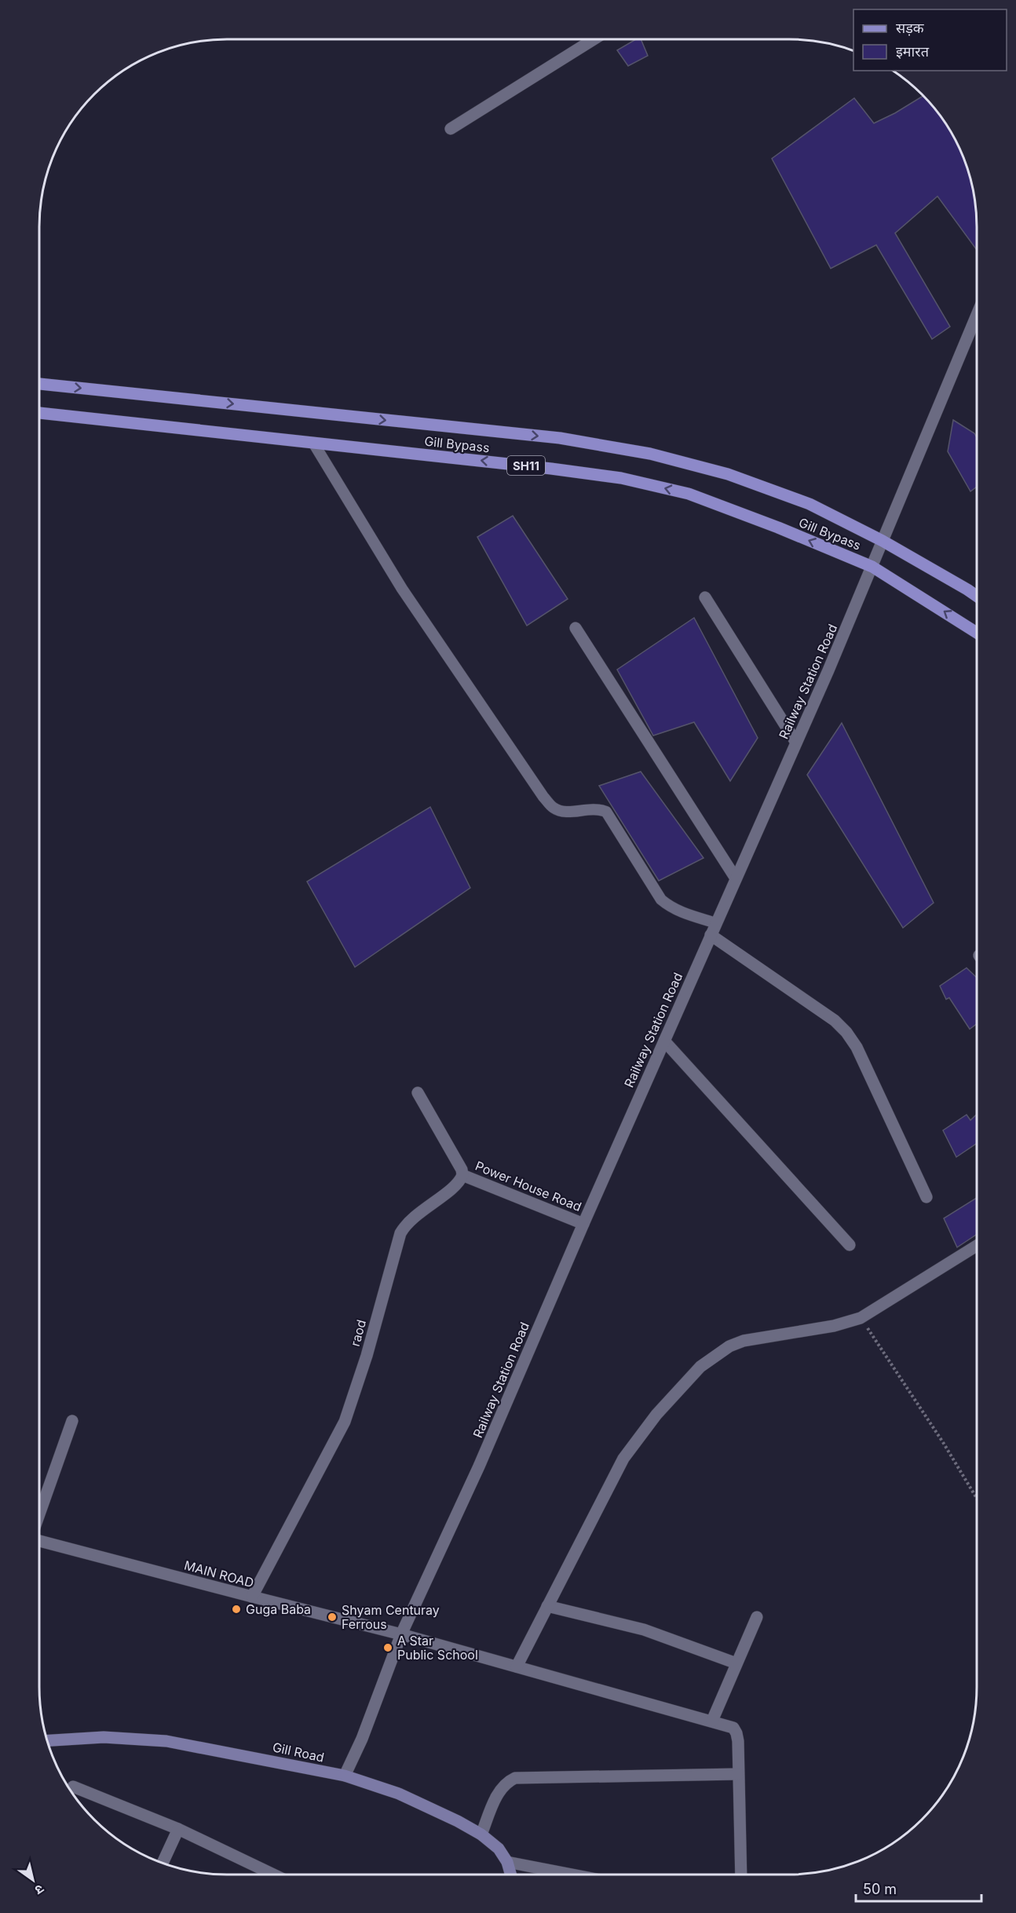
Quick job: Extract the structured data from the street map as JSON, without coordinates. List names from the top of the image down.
{
  "streets": {
    "main road": ["Gill Bypass", "SH11"],
    "street": [
      "Railway Station Road",
      "Power House Road",
      "raod",
      "MAIN ROAD",
      "Gill Road"
    ]
  },
  "crossings": [
    ["Gill Bypass", "Railway Station Road"],
    ["Railway Station Road", "Power House Road"],
    ["Railway Station Road", "MAIN ROAD"],
    ["Railway Station Road", "Gill Road"],
    ["Power House Road", "raod"],
    ["raod", "MAIN ROAD"]
  ],
  "places": ["Guga Baba", "Shyam Centuray Ferrous", "A Star Public School"],
  "legend": ["सड़क", "इमारत"],
  "scale_bar": "50 m",
  "north": "bottom right"
}
